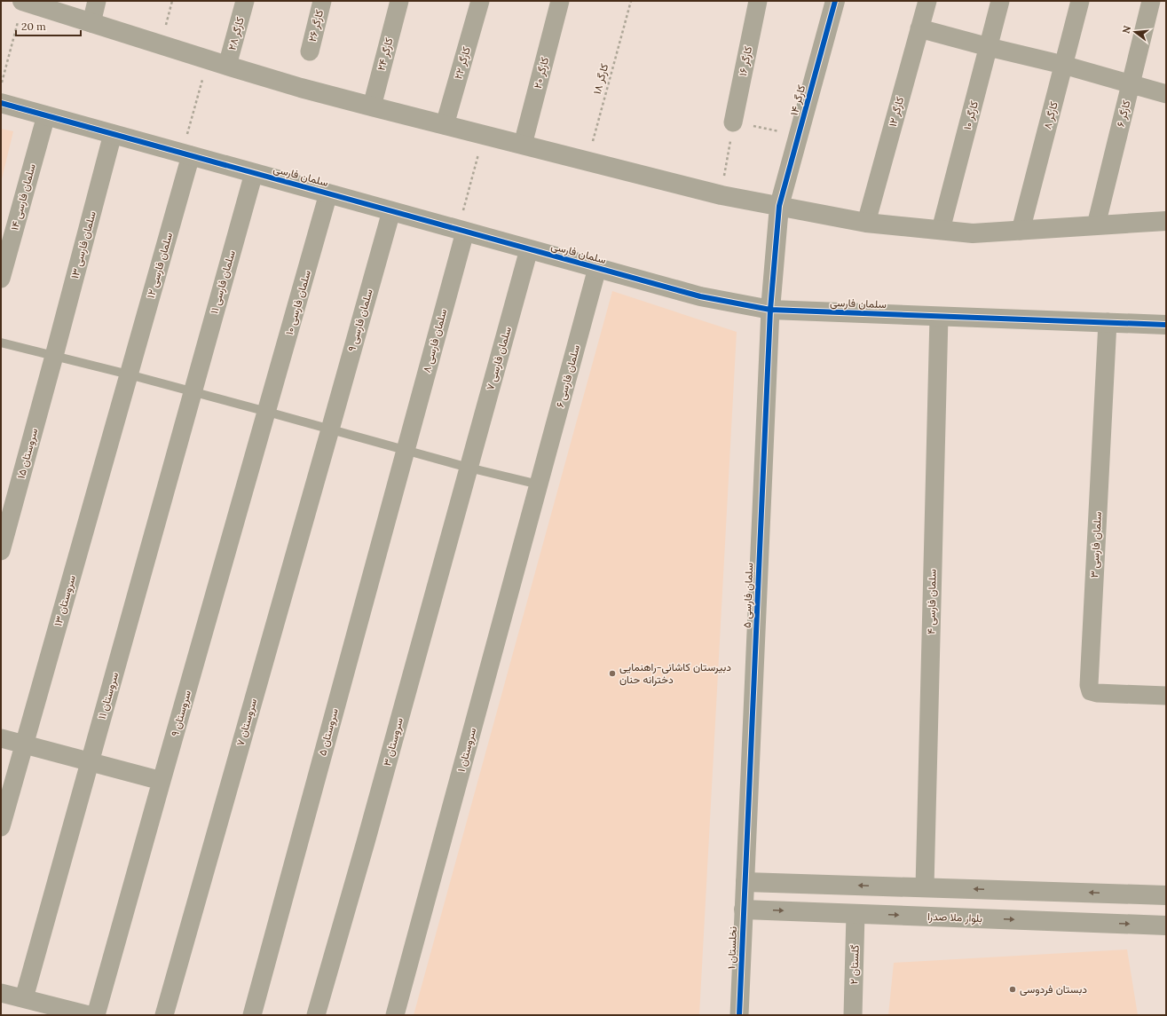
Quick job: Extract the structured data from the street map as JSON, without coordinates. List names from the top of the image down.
{
  "streets": {
    "street": [
      "کارگر ۲۶",
      "کارگر ۲۸",
      "کارگر ۲۴",
      "کارگر ۱۶",
      "کارگر ۲۲",
      "کارگر ۲۰",
      "کارگر ۱۴",
      "کارگر ۱۲",
      "کارگر ۶",
      "کارگر ۱۰",
      "کارگر ۸",
      "سلمان فارسی",
      "سلمان فارسی ۱۴",
      "سلمان فارسی ۱۳",
      "سلمان فارسی ۱۲",
      "سلمان فارسی ۱۱",
      "سلمان فارسی ۱۰",
      "سلمان فارسی ۹",
      "سلمان فارسی ۸",
      "سلمان فارسی ۷",
      "سلمان فارسی ۶",
      "سروستان ۱۵",
      "سلمان فارسی ۳",
      "سلمان فارسی ۵",
      "سروستان ۱۳",
      "سلمان فارسی ۴",
      "سروستان ۱۱",
      "سروستان ۹",
      "سروستان ۷",
      "سروستان ۵",
      "سروستان ۳",
      "سروستان ۱",
      "بلوار ملا صدرا",
      "نخلستان ۱",
      "گلستان ۲"
    ],
    "path": ["کارگر ۱۸"]
  },
  "crossings": [
    ["کارگر ۱۴", "سلمان فارسی"],
    ["کارگر ۱۴", "سلمان فارسی ۵"],
    ["سلمان فارسی", "سلمان فارسی ۱۴"],
    ["سلمان فارسی", "سلمان فارسی ۱۳"],
    ["سلمان فارسی", "سلمان فارسی ۱۲"],
    ["سلمان فارسی", "سلمان فارسی ۱۱"],
    ["سلمان فارسی", "سلمان فارسی ۱۰"],
    ["سلمان فارسی", "سلمان فارسی ۹"],
    ["سلمان فارسی", "سلمان فارسی ۸"],
    ["سلمان فارسی", "سلمان فارسی ۷"],
    ["سلمان فارسی", "سلمان فارسی ۶"],
    ["سلمان فارسی", "سلمان فارسی ۳"],
    ["سلمان فارسی", "سلمان فارسی ۵"],
    ["سلمان فارسی", "سلمان فارسی ۴"],
    ["سلمان فارسی ۱۳", "سروستان ۱۵"],
    ["سلمان فارسی ۱۲", "سروستان ۱۳"],
    ["سلمان فارسی ۱۱", "سروستان ۱۱"],
    ["سلمان فارسی ۱۰", "سروستان ۹"],
    ["سلمان فارسی ۹", "سروستان ۷"],
    ["سلمان فارسی ۸", "سروستان ۵"],
    ["سلمان فارسی ۷", "سروستان ۳"],
    ["سلمان فارسی ۶", "سروستان ۱"],
    ["سلمان فارسی ۵", "نخلستان ۱"],
    ["بلوار ملا صدرا", "نخلستان ۱"],
    ["بلوار ملا صدرا", "گلستان ۲"]
  ],
  "places": ["دبیرستان کاشانی-راهنمایی دخترانه حنان", "دبستان فردوسی"],
  "scale_bar": "20 m",
  "north": "left"
}
